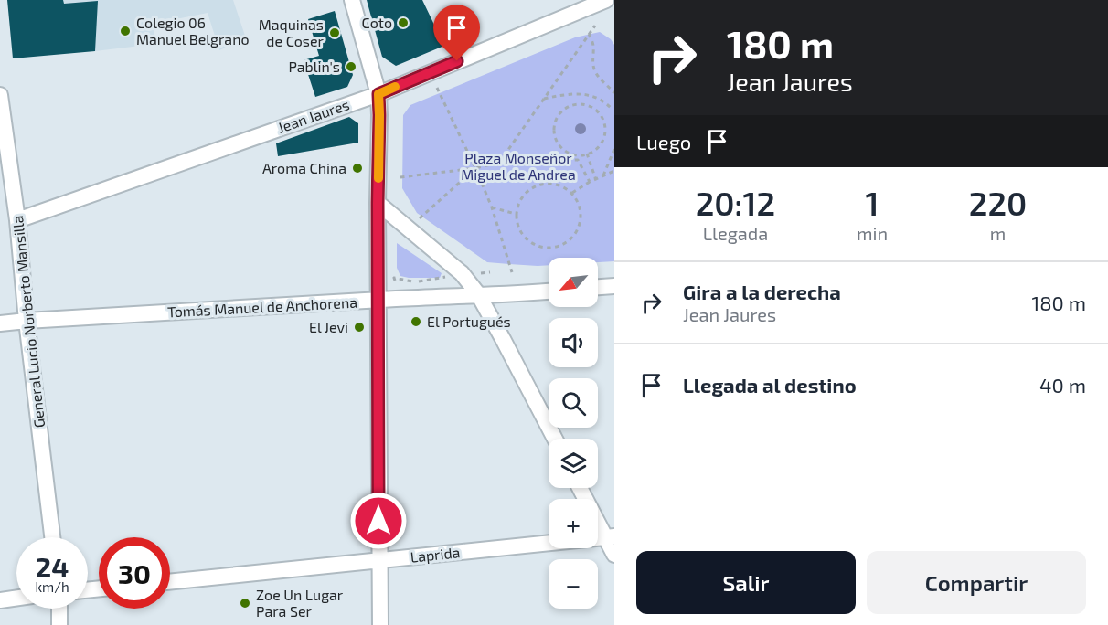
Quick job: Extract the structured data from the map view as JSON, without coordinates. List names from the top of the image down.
{
  "streets": {
    "street": [
      "Jean Jaures",
      "Tomás Manuel de Anchorena",
      "General Lucio Norberto Mansilla",
      "Laprida"
    ]
  },
  "crossings": [
    ["Jean Jaures", "General Lucio Norberto Mansilla"],
    ["Tomás Manuel de Anchorena", "General Lucio Norberto Mansilla"]
  ],
  "parks": ["Plaza Monseñor Miguel de Andrea"],
  "places": [
    "Coto",
    "Colegio 06 Manuel Belgrano",
    "Maquinas de Coser",
    "Pablin's",
    "Aroma China",
    "El Portugués",
    "El Jevi",
    "Zoe Un Lugar Para Ser"
  ],
  "north": "bottom left",
  "page": {
    "turn": ["180 m", "Jean Jaures"],
    "then": "Luego",
    "eta": [
      "20:12",
      "Llegada",
      "1",
      "min",
      "220",
      "m"
    ],
    "map_buttons": ["+", "−"],
    "list": [
      {
        "name": "Gira a la derecha",
        "note": "Jean Jaures",
        "value": "180 m"
      },
      {
        "name": "Llegada al destino",
        "value": "40 m"
      }
    ],
    "speed": "24 km/h",
    "limit": "30",
    "buttons": ["Salir", "Compartir"]
  }
}
